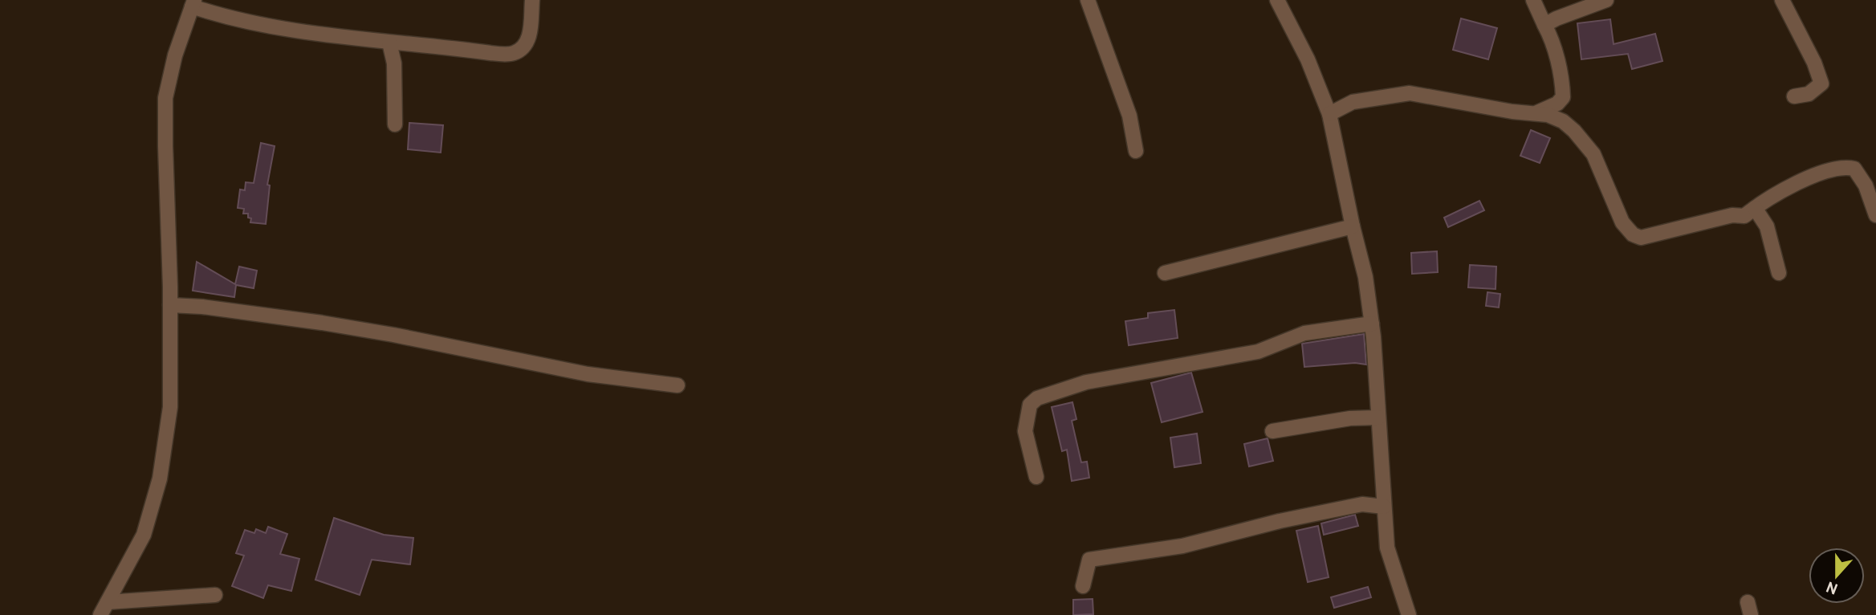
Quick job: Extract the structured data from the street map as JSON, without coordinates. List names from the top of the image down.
{
  "north": "bottom"
}
